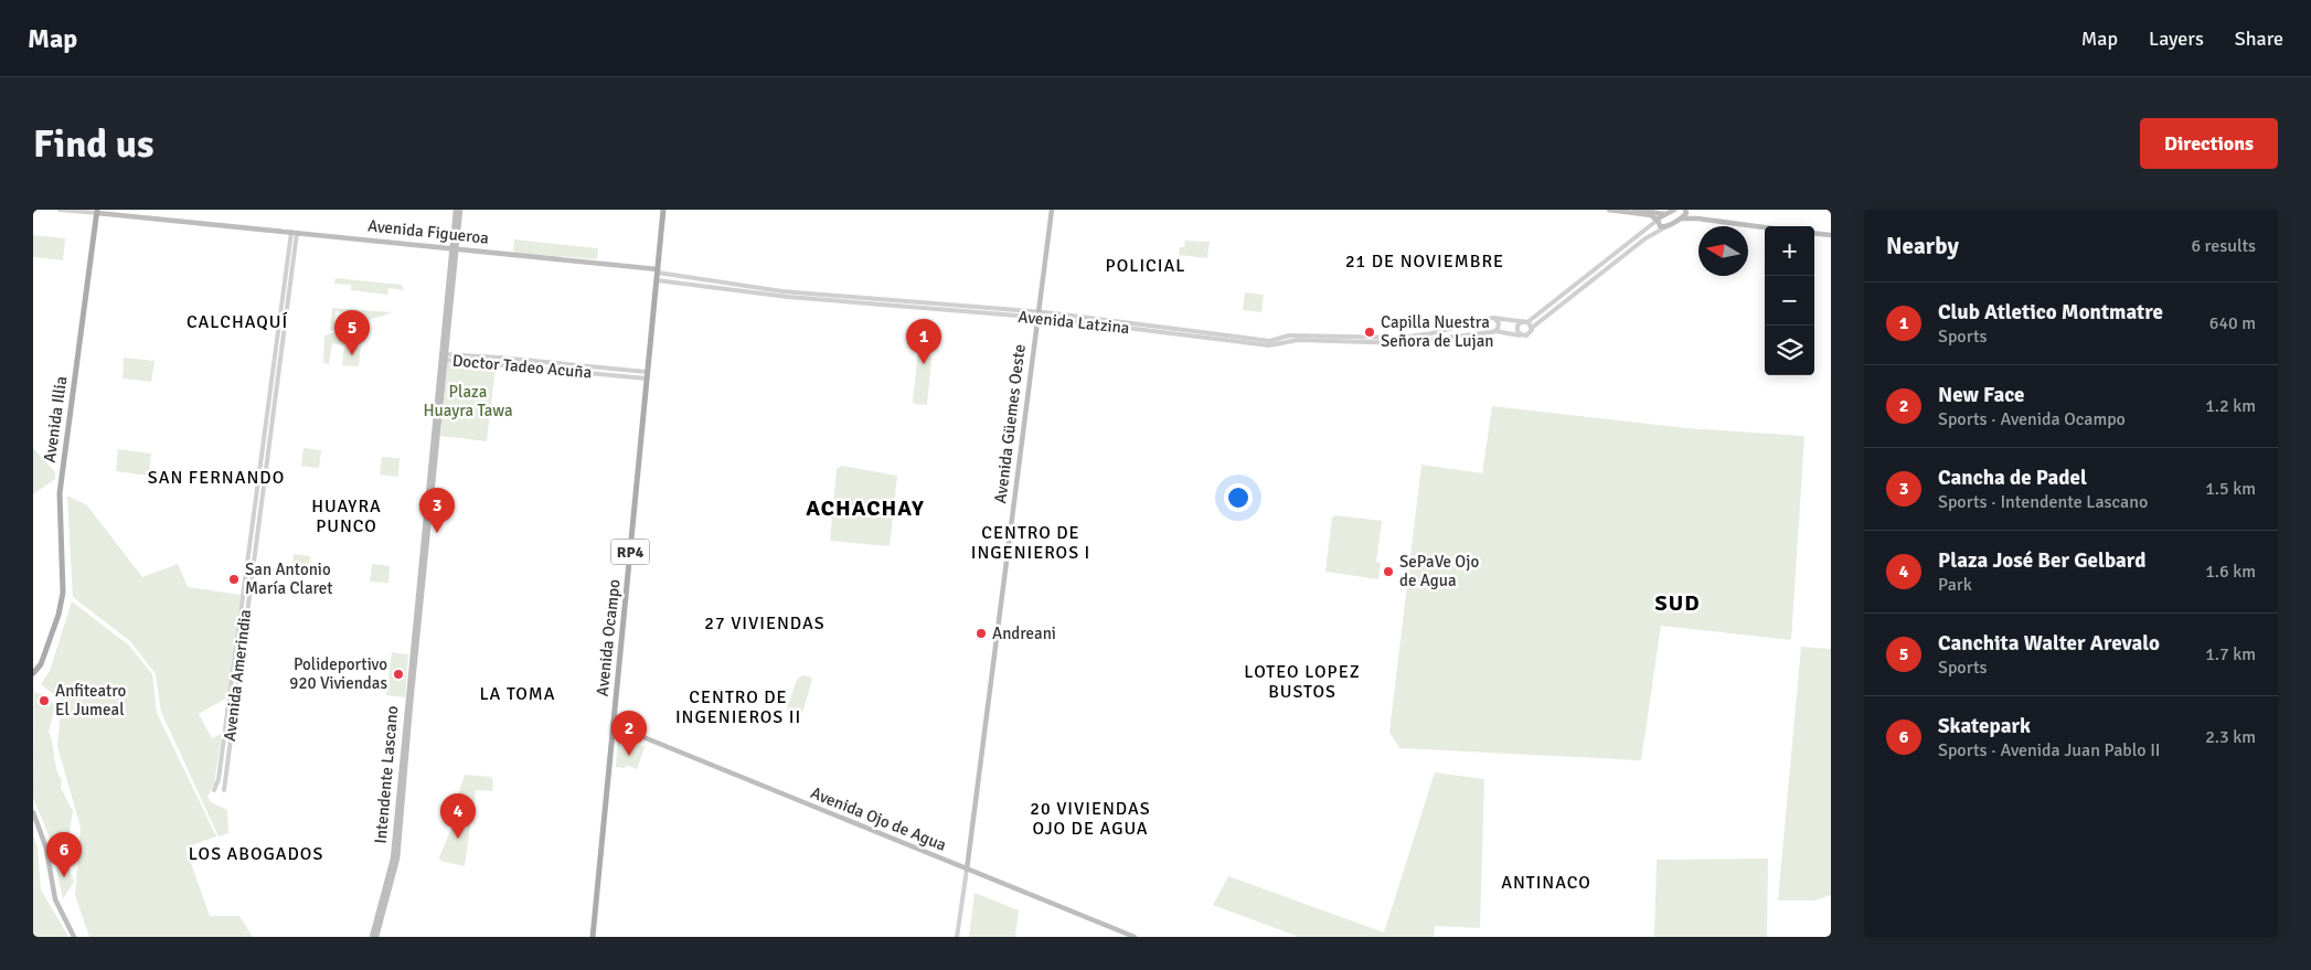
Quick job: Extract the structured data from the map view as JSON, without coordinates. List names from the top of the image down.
{
  "streets": {
    "main road": [
      "Avenida Figueroa",
      "Avenida Illia",
      "Avenida Güemes Oeste",
      "RP4",
      "Avenida Ocampo",
      "Intendente Lascano",
      "Avenida Ojo de Agua"
    ],
    "street": ["Avenida Latzina", "Doctor Tadeo Acuña", "Avenida Amerindia"]
  },
  "crossings": [
    ["Avenida Figueroa", "Avenida Latzina"],
    ["Avenida Figueroa", "Avenida Illia"],
    ["Avenida Figueroa", "Avenida Ocampo"],
    ["Avenida Figueroa", "Avenida Amerindia"],
    ["Avenida Figueroa", "Intendente Lascano"],
    ["Avenida Latzina", "Avenida Güemes Oeste"],
    ["Avenida Latzina", "Avenida Ocampo"],
    ["Doctor Tadeo Acuña", "Avenida Ocampo"],
    ["Doctor Tadeo Acuña", "Intendente Lascano"],
    ["Avenida Güemes Oeste", "Avenida Ojo de Agua"],
    ["Avenida Ocampo", "Avenida Ojo de Agua"]
  ],
  "districts": [
    "21 DE NOVIEMBRE",
    "POLICIAL",
    "CALCHAQUÍ",
    "SAN FERNANDO",
    "HUAYRA PUNCO",
    "ACHACHAY",
    "CENTRO DE INGENIEROS I",
    "SUD",
    "27 VIVIENDAS",
    "LOTEO LOPEZ BUSTOS",
    "LA TOMA",
    "CENTRO DE INGENIEROS II",
    "20 VIVIENDAS OJO DE AGUA",
    "LOS ABOGADOS",
    "ANTINACO"
  ],
  "parks": ["Plaza Huayra Tawa"],
  "places": [
    "Capilla Nuestra Señora de Lujan",
    "SePaVe Ojo de Agua",
    "San Antonio María Claret",
    "Andreani",
    "Polideportivo 920 Viviendas",
    "Anfiteatro El Jumeal"
  ],
  "north": "left",
  "page": {
    "header": "Map",
    "nav": ["Map", "Layers", "Share"],
    "buttons": "Directions",
    "title": "Find us",
    "heading": ["Nearby", "6 results"],
    "map_buttons": ["+", "−"],
    "list": [
      {
        "mark": "1",
        "name": "Club Atletico Montmatre",
        "note": "Sports",
        "value": "640 m"
      },
      {
        "mark": "2",
        "name": "New Face",
        "note": "Sports · Avenida Ocampo",
        "value": "1.2 km"
      },
      {
        "mark": "3",
        "name": "Cancha de Padel",
        "note": "Sports · Intendente Lascano",
        "value": "1.5 km"
      },
      {
        "mark": "4",
        "name": "Plaza José Ber Gelbard",
        "note": "Park",
        "value": "1.6 km"
      },
      {
        "mark": "5",
        "name": "Canchita Walter Arevalo",
        "note": "Sports",
        "value": "1.7 km"
      },
      {
        "mark": "6",
        "name": "Skatepark",
        "note": "Sports · Avenida Juan Pablo II",
        "value": "2.3 km"
      }
    ],
    "pins": [
      "5",
      "1",
      "3",
      "2",
      "4",
      "6"
    ]
  }
}
